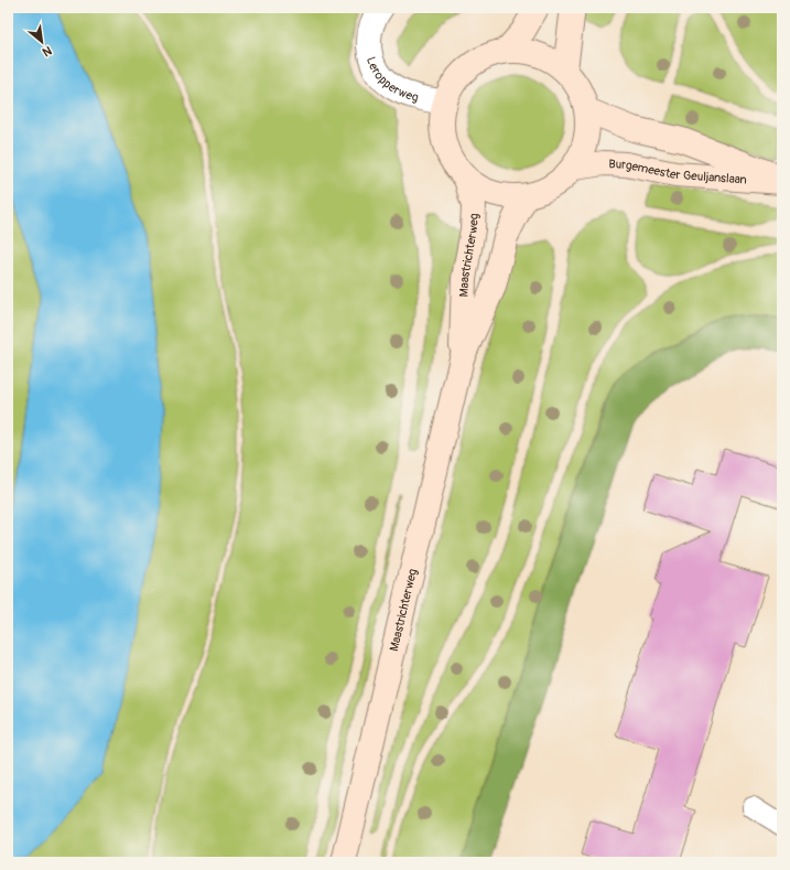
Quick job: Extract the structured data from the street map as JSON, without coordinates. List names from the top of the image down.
{
  "streets": {
    "main road": ["Burgemeester Geuljanslaan", "Maastrichterweg"],
    "street": ["Leropperweg"]
  },
  "crossings": [
    ["Leropperweg", "Burgemeester Geuljanslaan"],
    ["Leropperweg", "Maastrichterweg"],
    ["Burgemeester Geuljanslaan", "Maastrichterweg"]
  ],
  "north": "bottom right"
}
